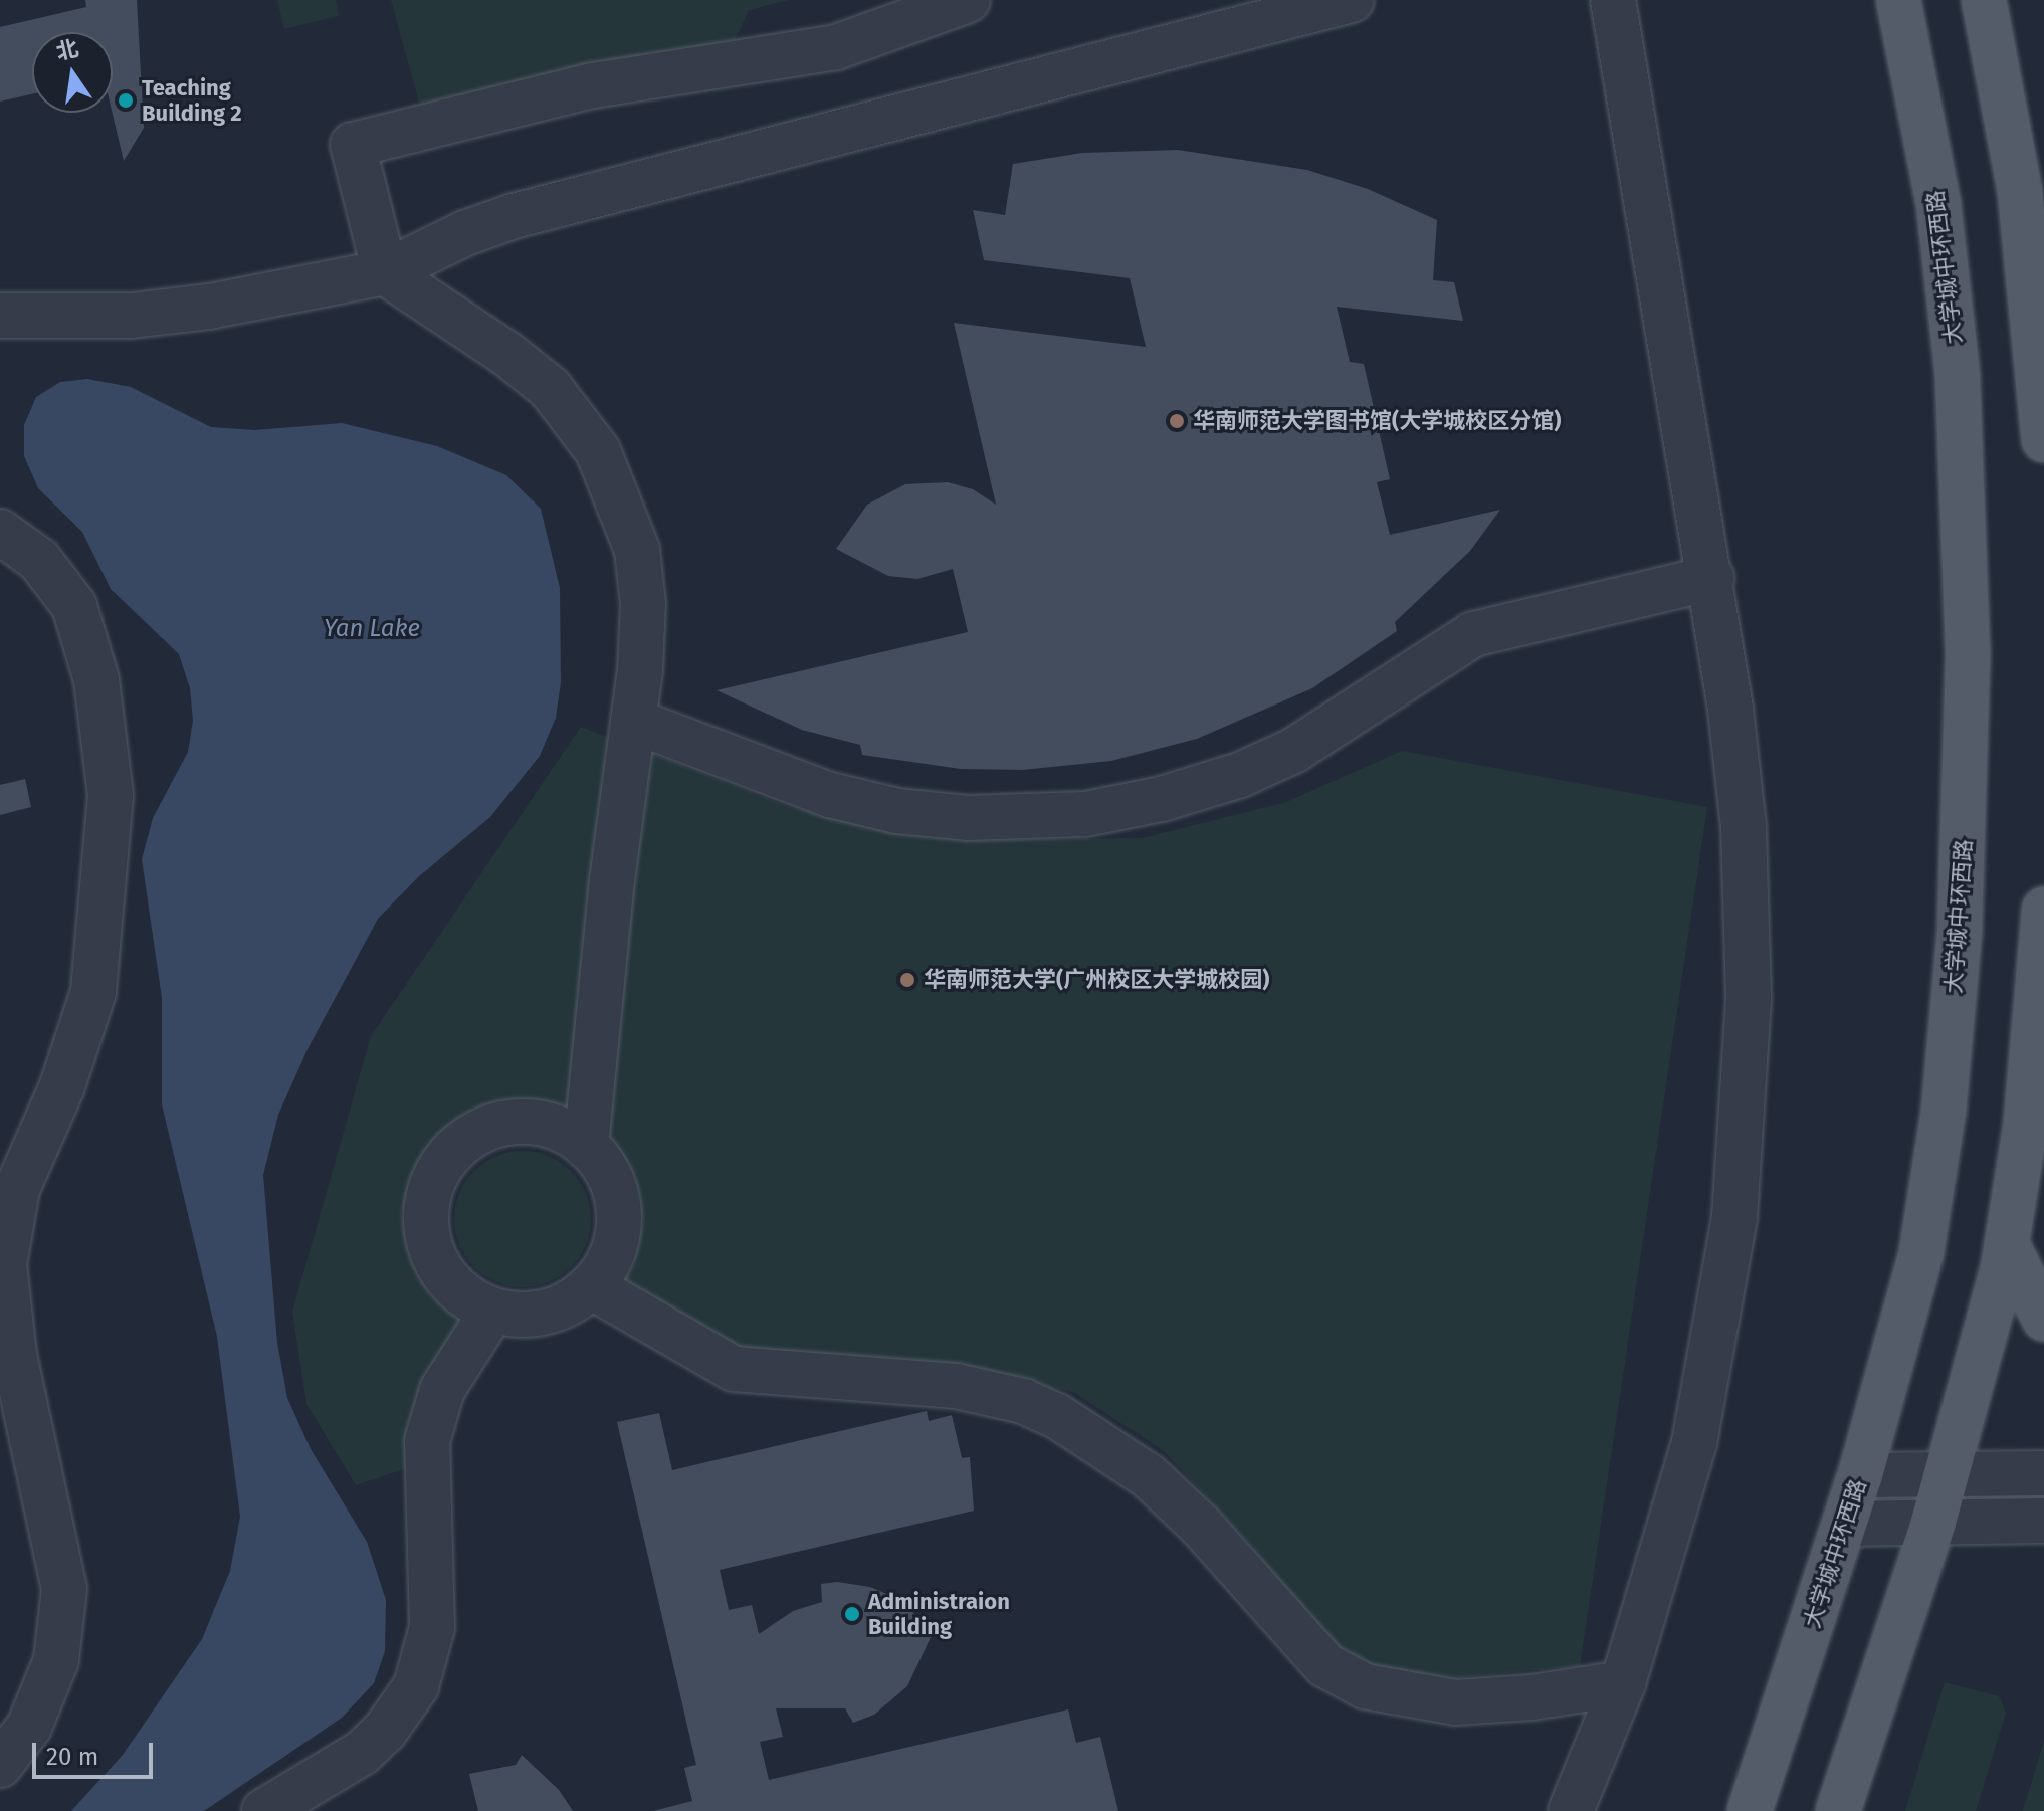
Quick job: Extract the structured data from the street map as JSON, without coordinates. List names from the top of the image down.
{
  "streets": {
    "main road": ["大学城中环西路"]
  },
  "water": ["Yan Lake"],
  "places": [
    "Teaching Building 2",
    "华南师范大学图书馆(大学城校区分馆)",
    "华南师范大学(广州校区大学城校园)",
    "Administraion Building"
  ],
  "scale_bar": "20 m",
  "north": "top"
}
